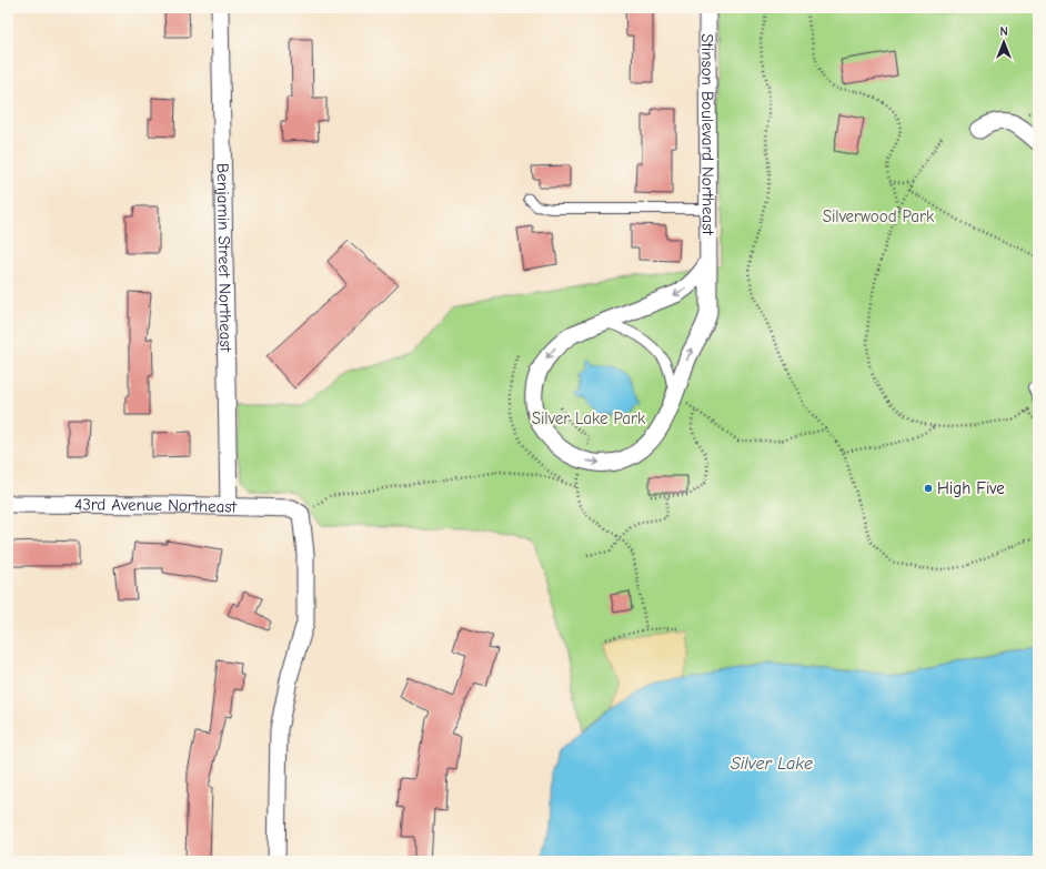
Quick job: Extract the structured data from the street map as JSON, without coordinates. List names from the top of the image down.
{
  "streets": {
    "street": ["Stinson Boulevard Northeast", "Benjamin Street Northeast", "43rd Avenue Northeast"]
  },
  "crossings": [
    ["Benjamin Street Northeast", "43rd Avenue Northeast"]
  ],
  "water": ["Silver Lake"],
  "parks": ["Silverwood Park", "Silver Lake Park"],
  "places": ["High Five"],
  "north": "top"
}
